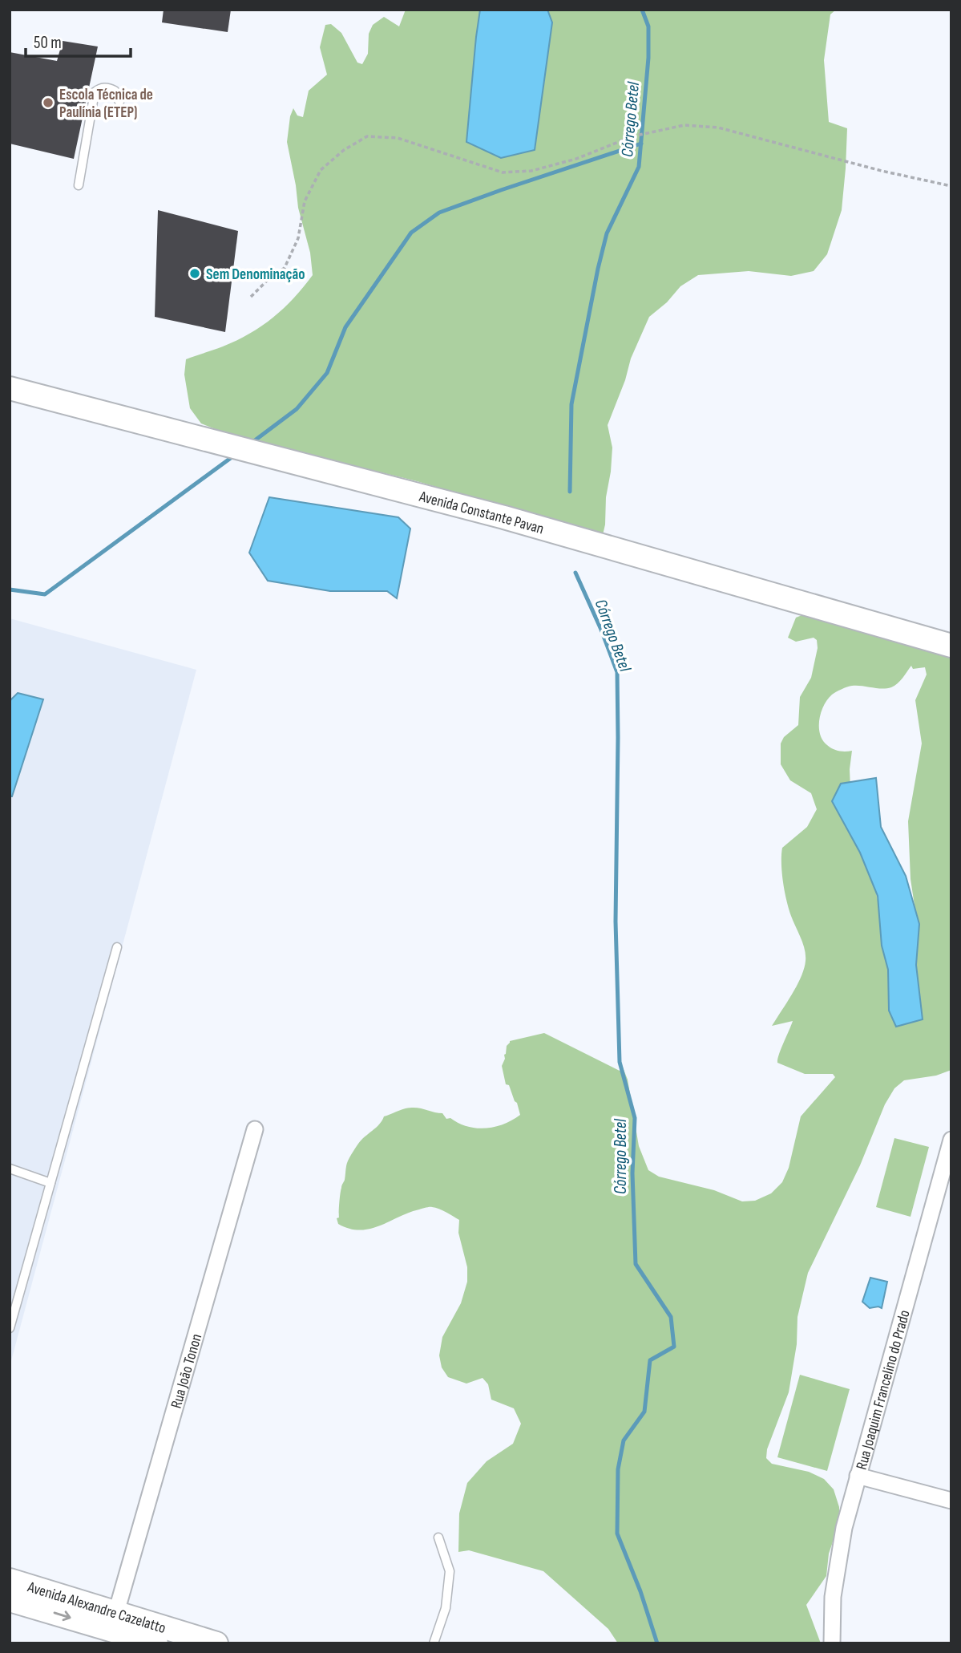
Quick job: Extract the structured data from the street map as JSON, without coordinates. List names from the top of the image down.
{
  "streets": {
    "street": [
      "Avenida Constante Pavan",
      "Rua João Tonon",
      "Rua Joaquim Francelino do Prado",
      "Avenida Alexandre Cazelatto"
    ]
  },
  "crossings": [
    ["Rua João Tonon", "Avenida Alexandre Cazelatto"]
  ],
  "water": ["Córrego Betel"],
  "places": ["Escola Técnica de Paulínia (ETEP)", "Sem Denominação"],
  "scale_bar": "50 m"
}
